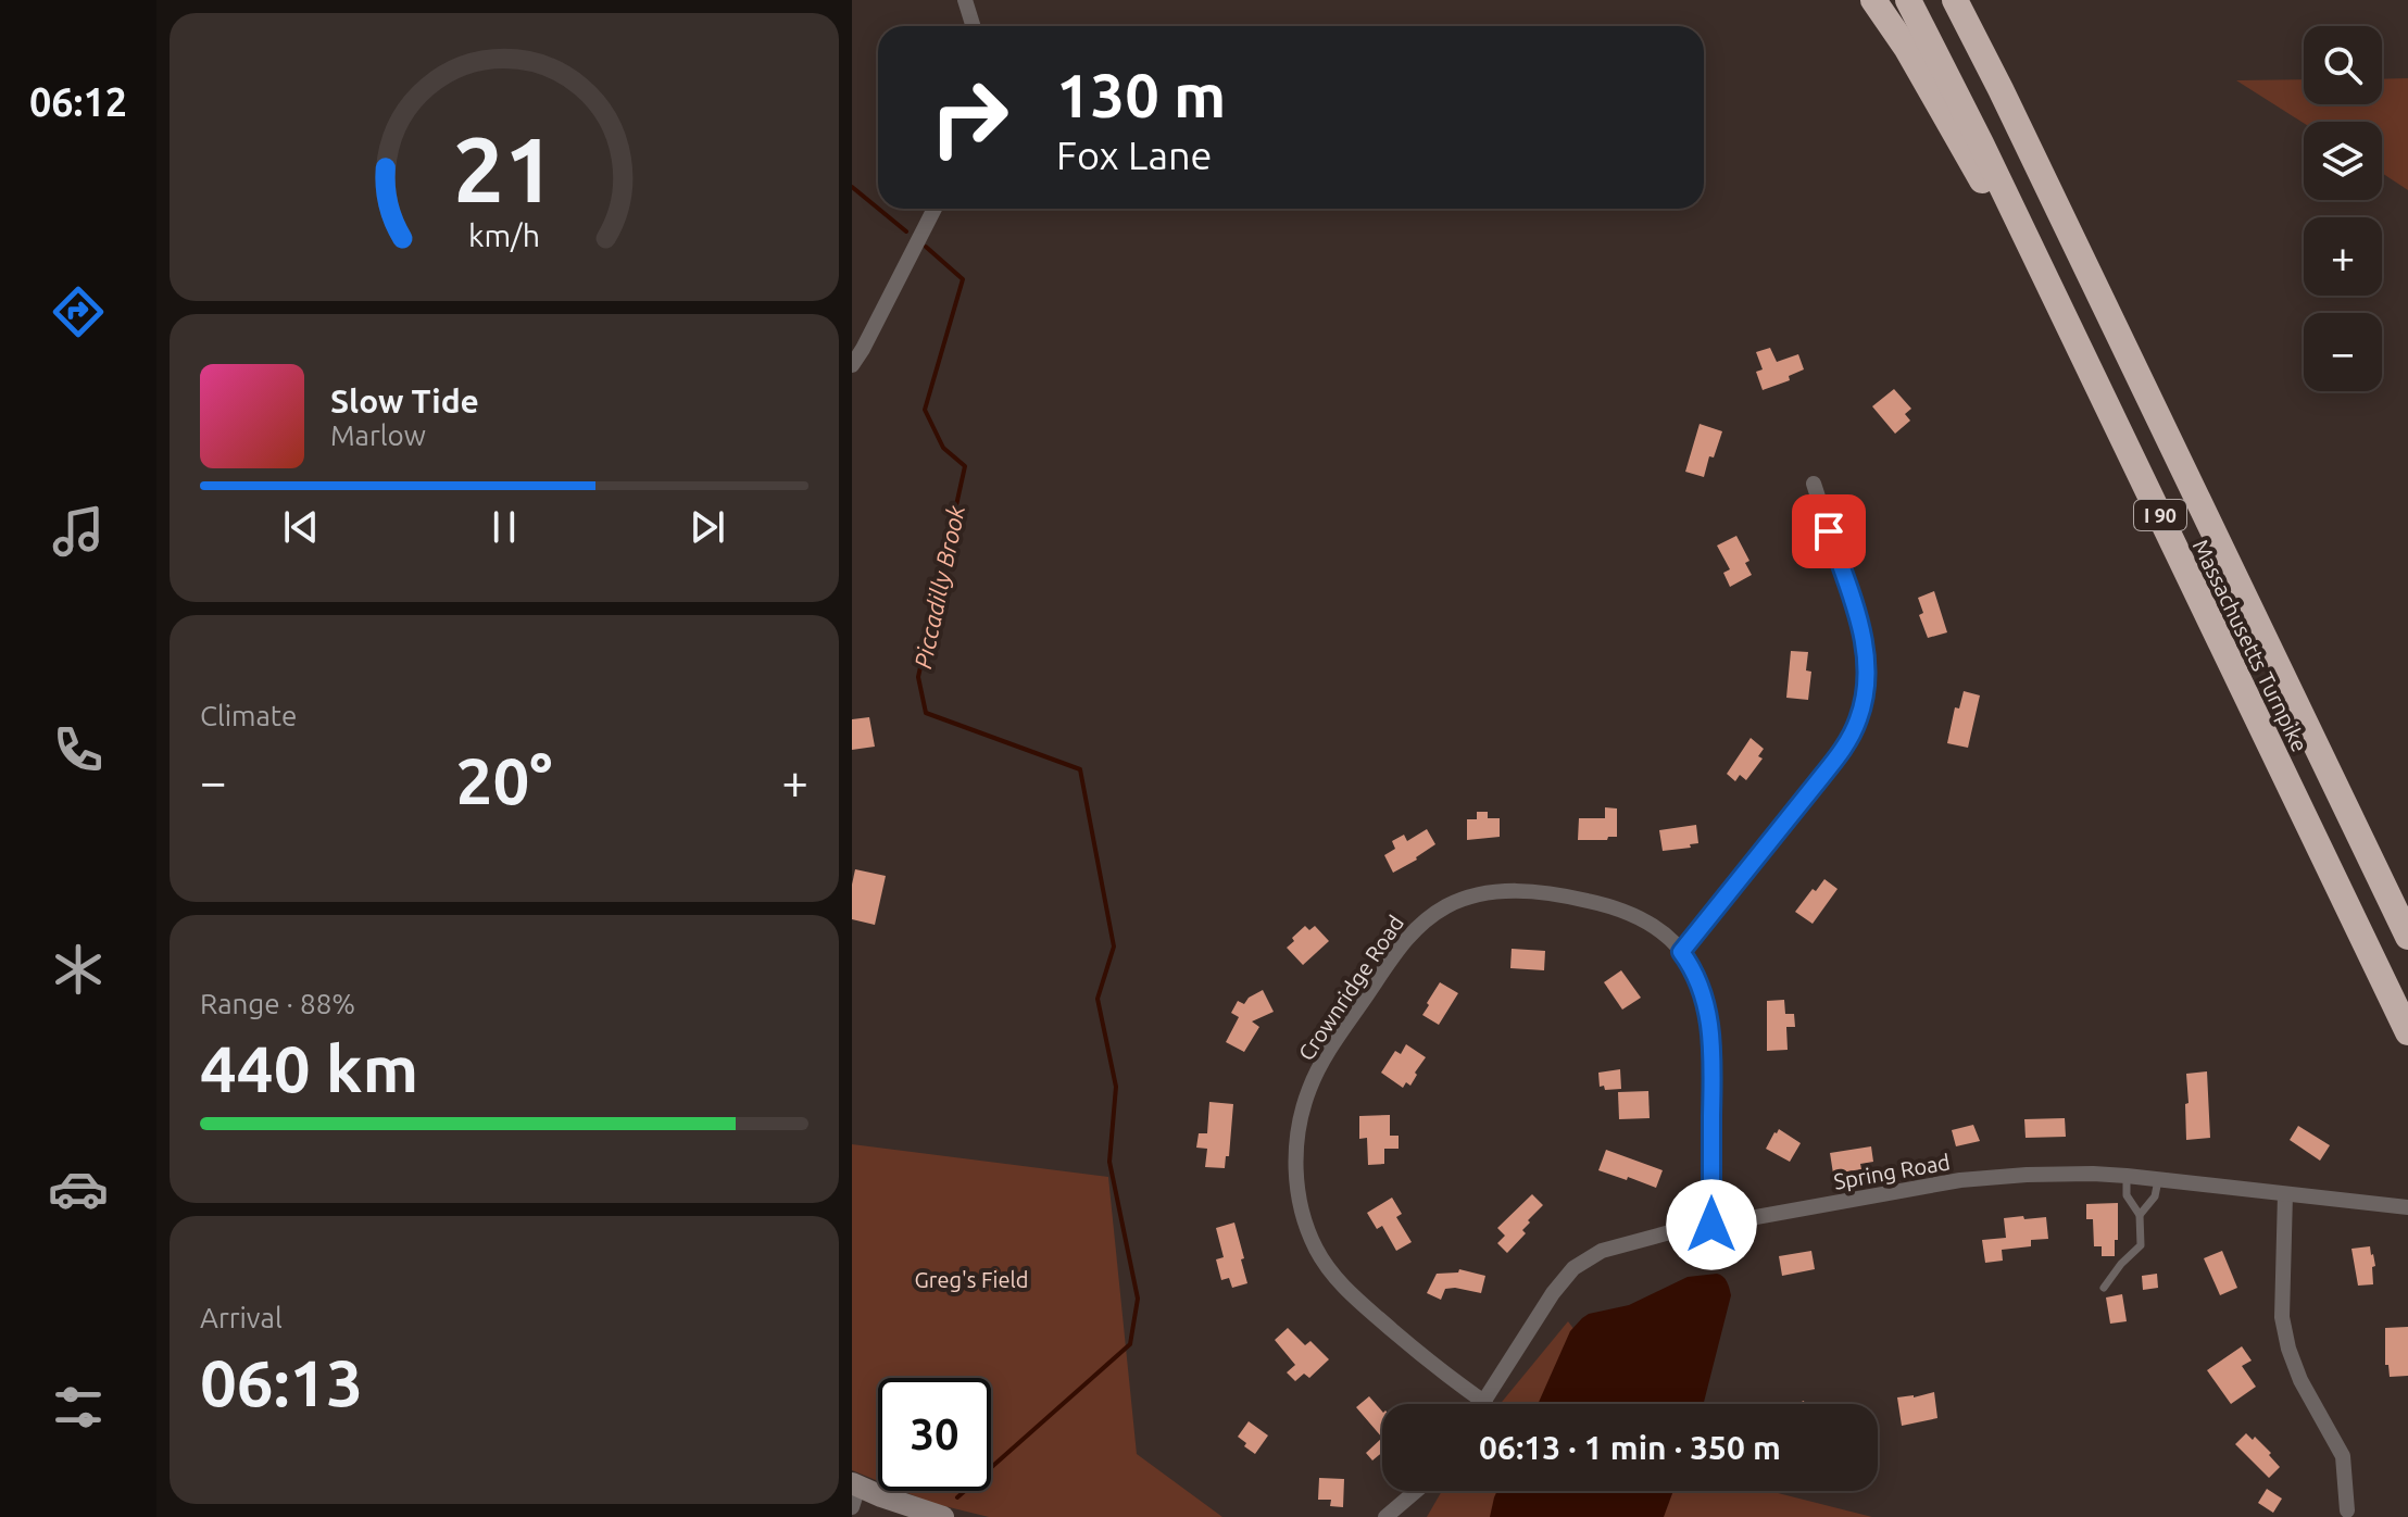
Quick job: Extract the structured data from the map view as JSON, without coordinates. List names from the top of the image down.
{
  "streets": {
    "highway": ["I 90", "Massachusetts Turnpike"],
    "street": ["Crownridge Road", "Spring Road"]
  },
  "crossings": [
    ["Crownridge Road", "Spring Road"]
  ],
  "water": ["Piccadilly Brook"],
  "parks": ["Greg's Field"],
  "page": {
    "tabs": "06:12",
    "map_buttons": ["+", "−"],
    "turn": ["130 m", "Fox Lane"],
    "song": ["Slow Tide", "Marlow"],
    "tile": [
      "Climate",
      ["Range · 88%", "440 km"],
      ["Arrival", "06:13"]
    ],
    "heat": ["−", "20°", "+"],
    "limit": "30",
    "trip": "06:13 · 1 min · 350 m",
    "gauge": ["21", "km/h"]
  }
}
